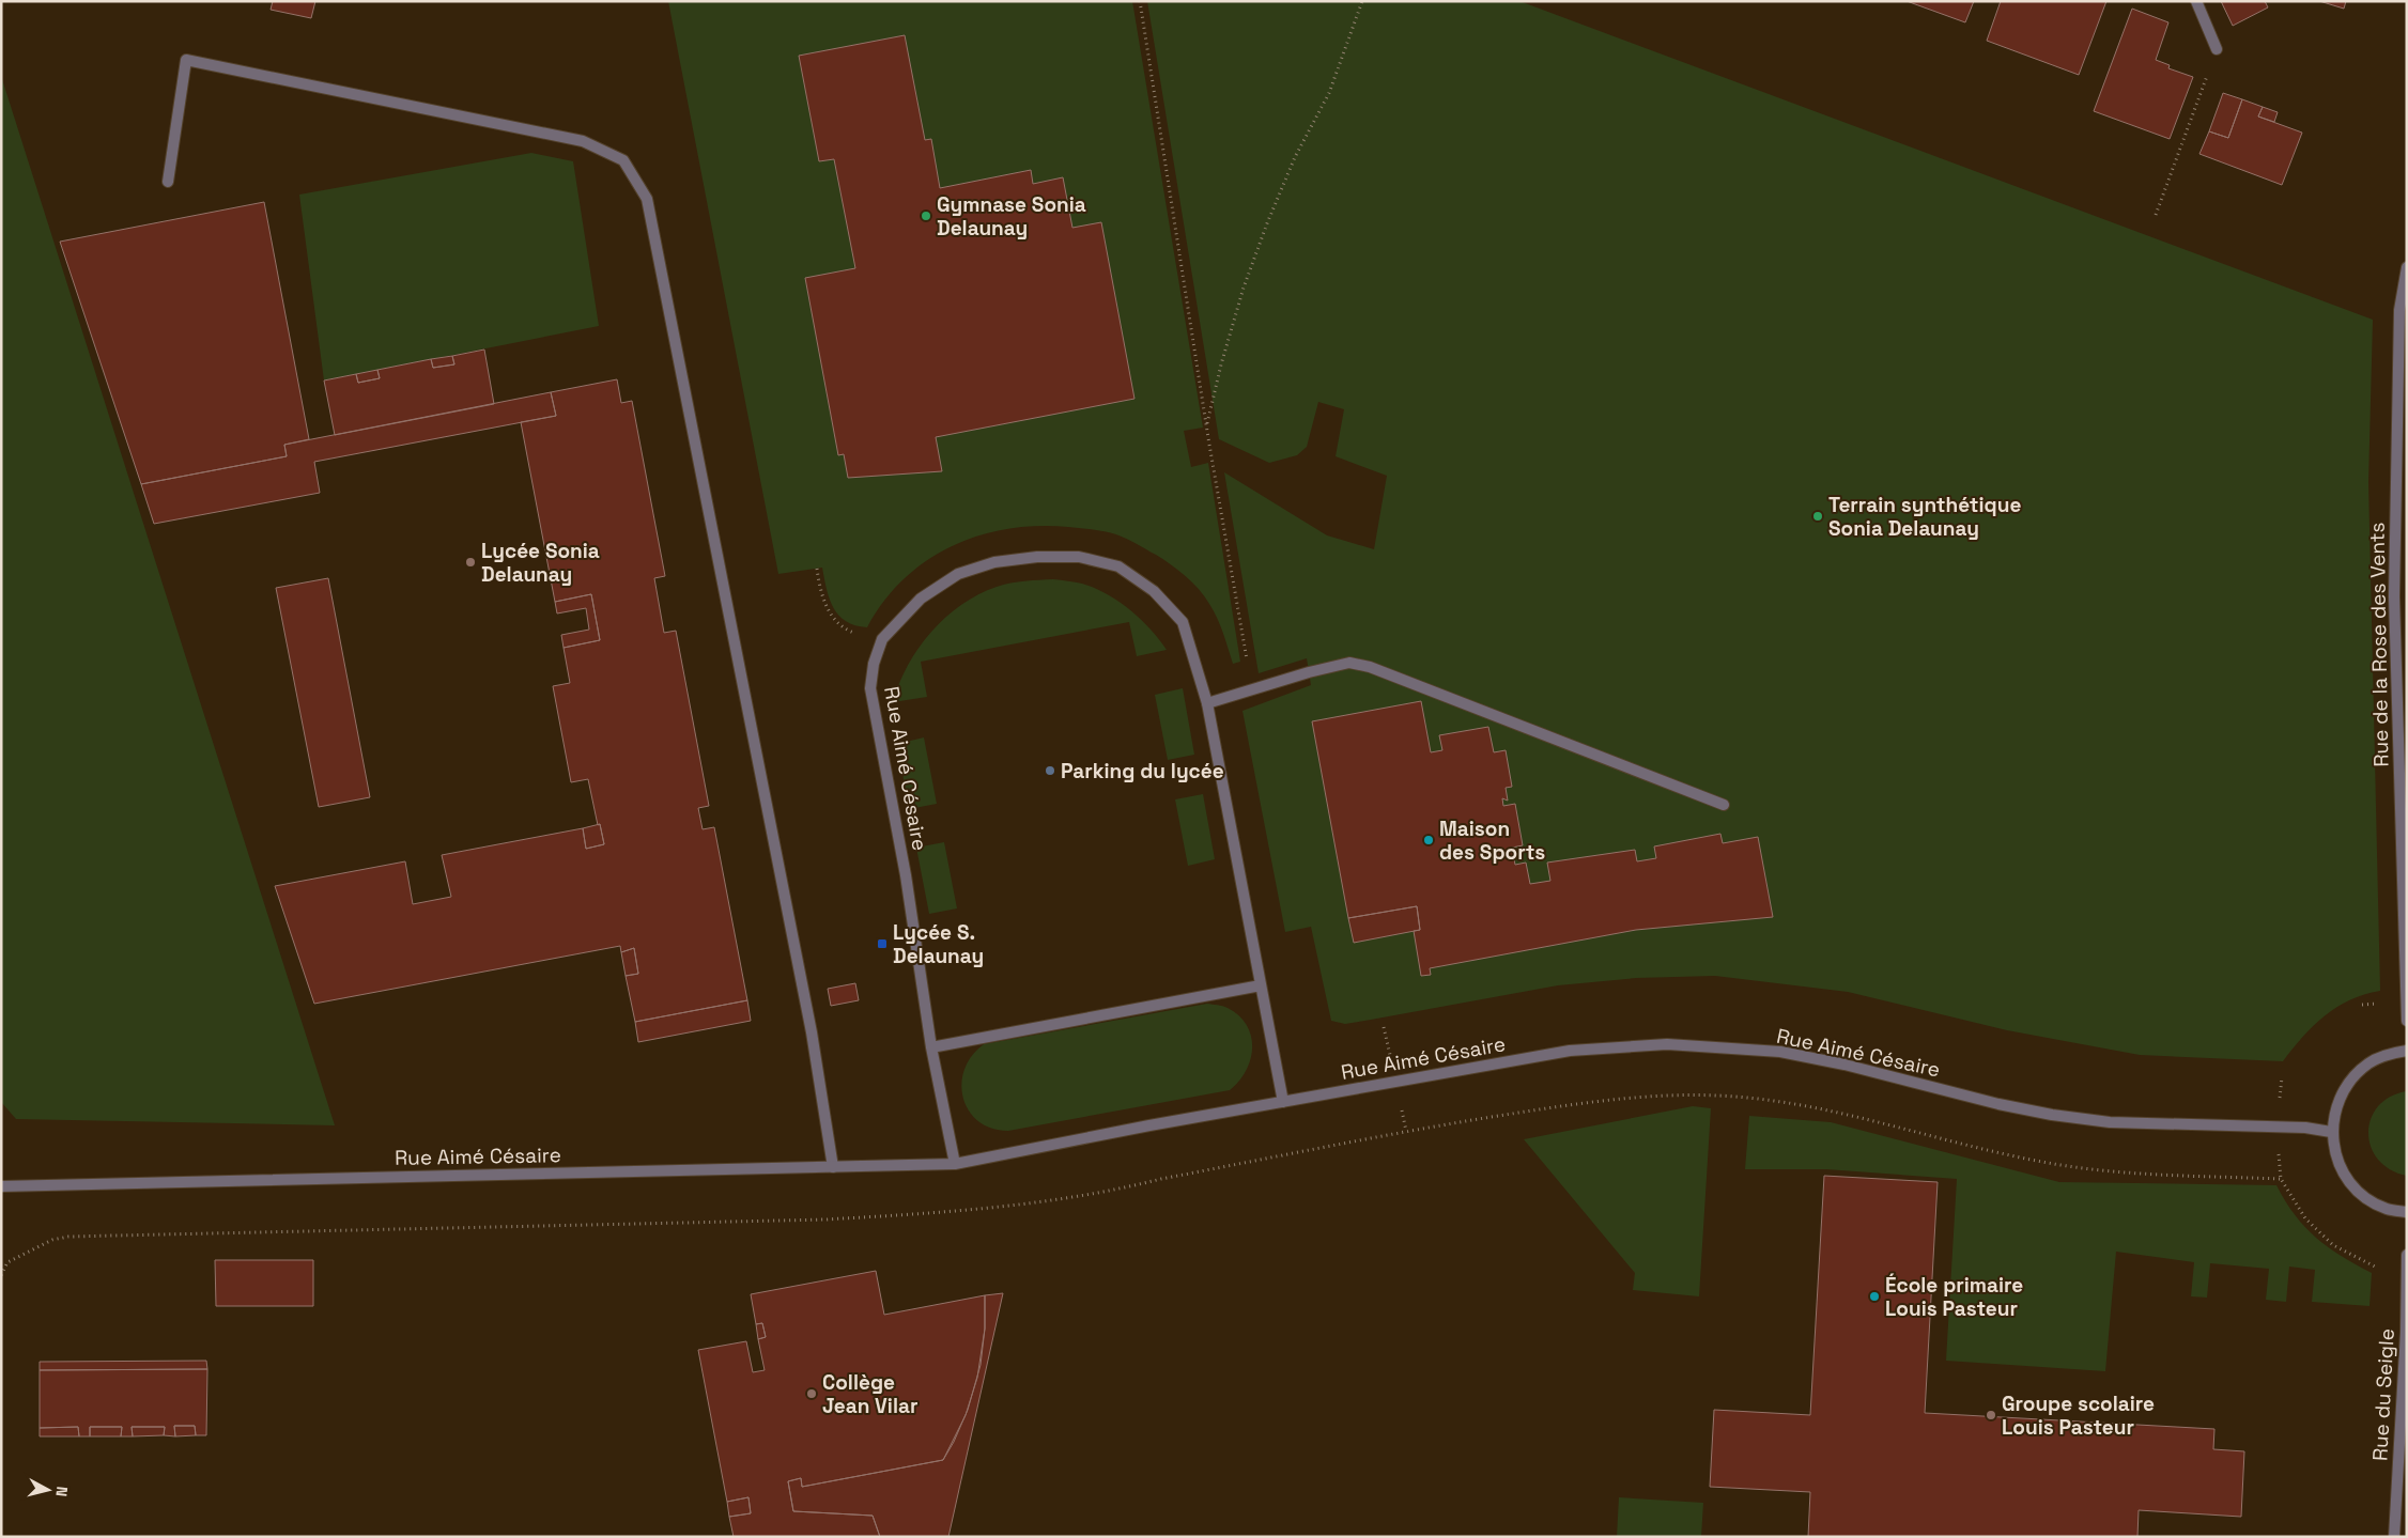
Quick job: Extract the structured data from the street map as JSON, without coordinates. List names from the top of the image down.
{
  "streets": {
    "street": ["Rue de la Rose des Vents", "Rue Aimé Césaire", "Rue du Seigle"]
  },
  "places": {
    "other": [
      "Gymnase Sonia Delaunay",
      "Terrain synthétique Sonia Delaunay",
      "Lycée Sonia Delaunay",
      "Parking du lycée",
      "Maison des Sports",
      "École primaire Louis Pasteur",
      "Collège Jean Vilar",
      "Groupe scolaire Louis Pasteur"
    ],
    "transit": ["Lycée S. Delaunay"]
  },
  "north": "right"
}
